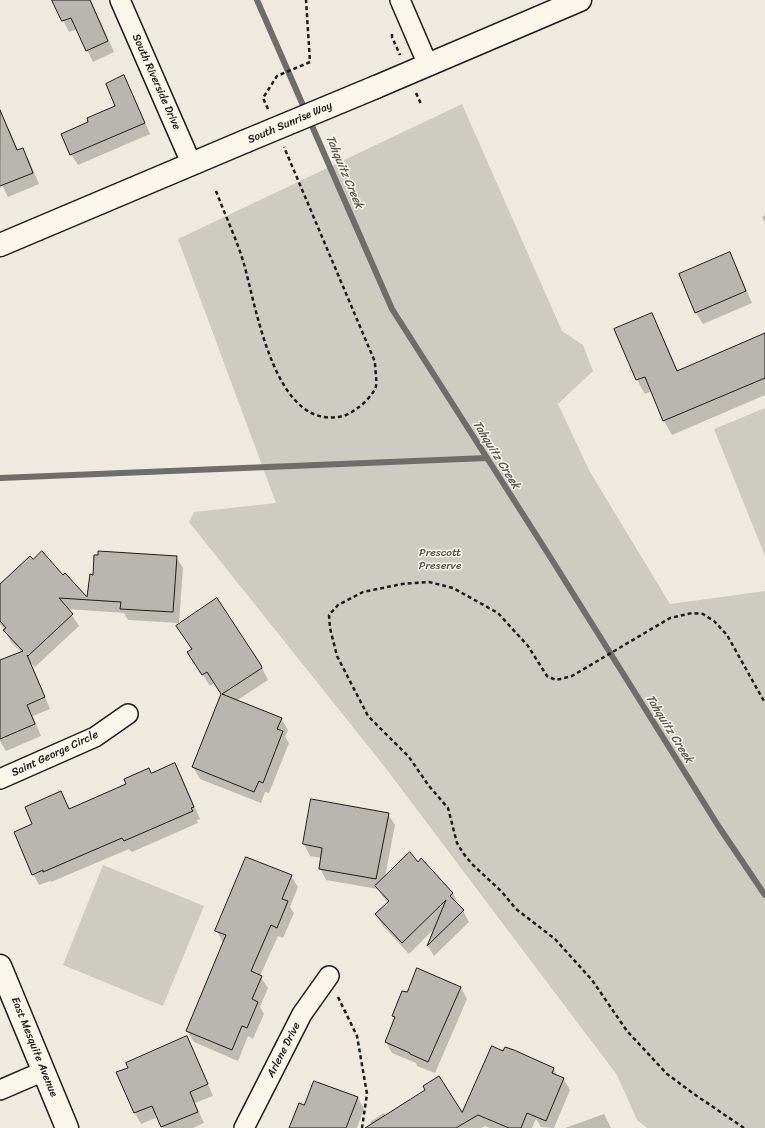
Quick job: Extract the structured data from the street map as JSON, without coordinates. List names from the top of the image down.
{
  "streets": {
    "main road": ["South Sunrise Way", "East Mesquite Avenue"],
    "street": ["South Riverside Drive", "Saint George Circle", "Arlene Drive"]
  },
  "crossings": [
    ["South Riverside Drive", "South Sunrise Way"]
  ],
  "water": ["Tahquitz Creek"],
  "parks": ["Prescott Preserve"]
}
